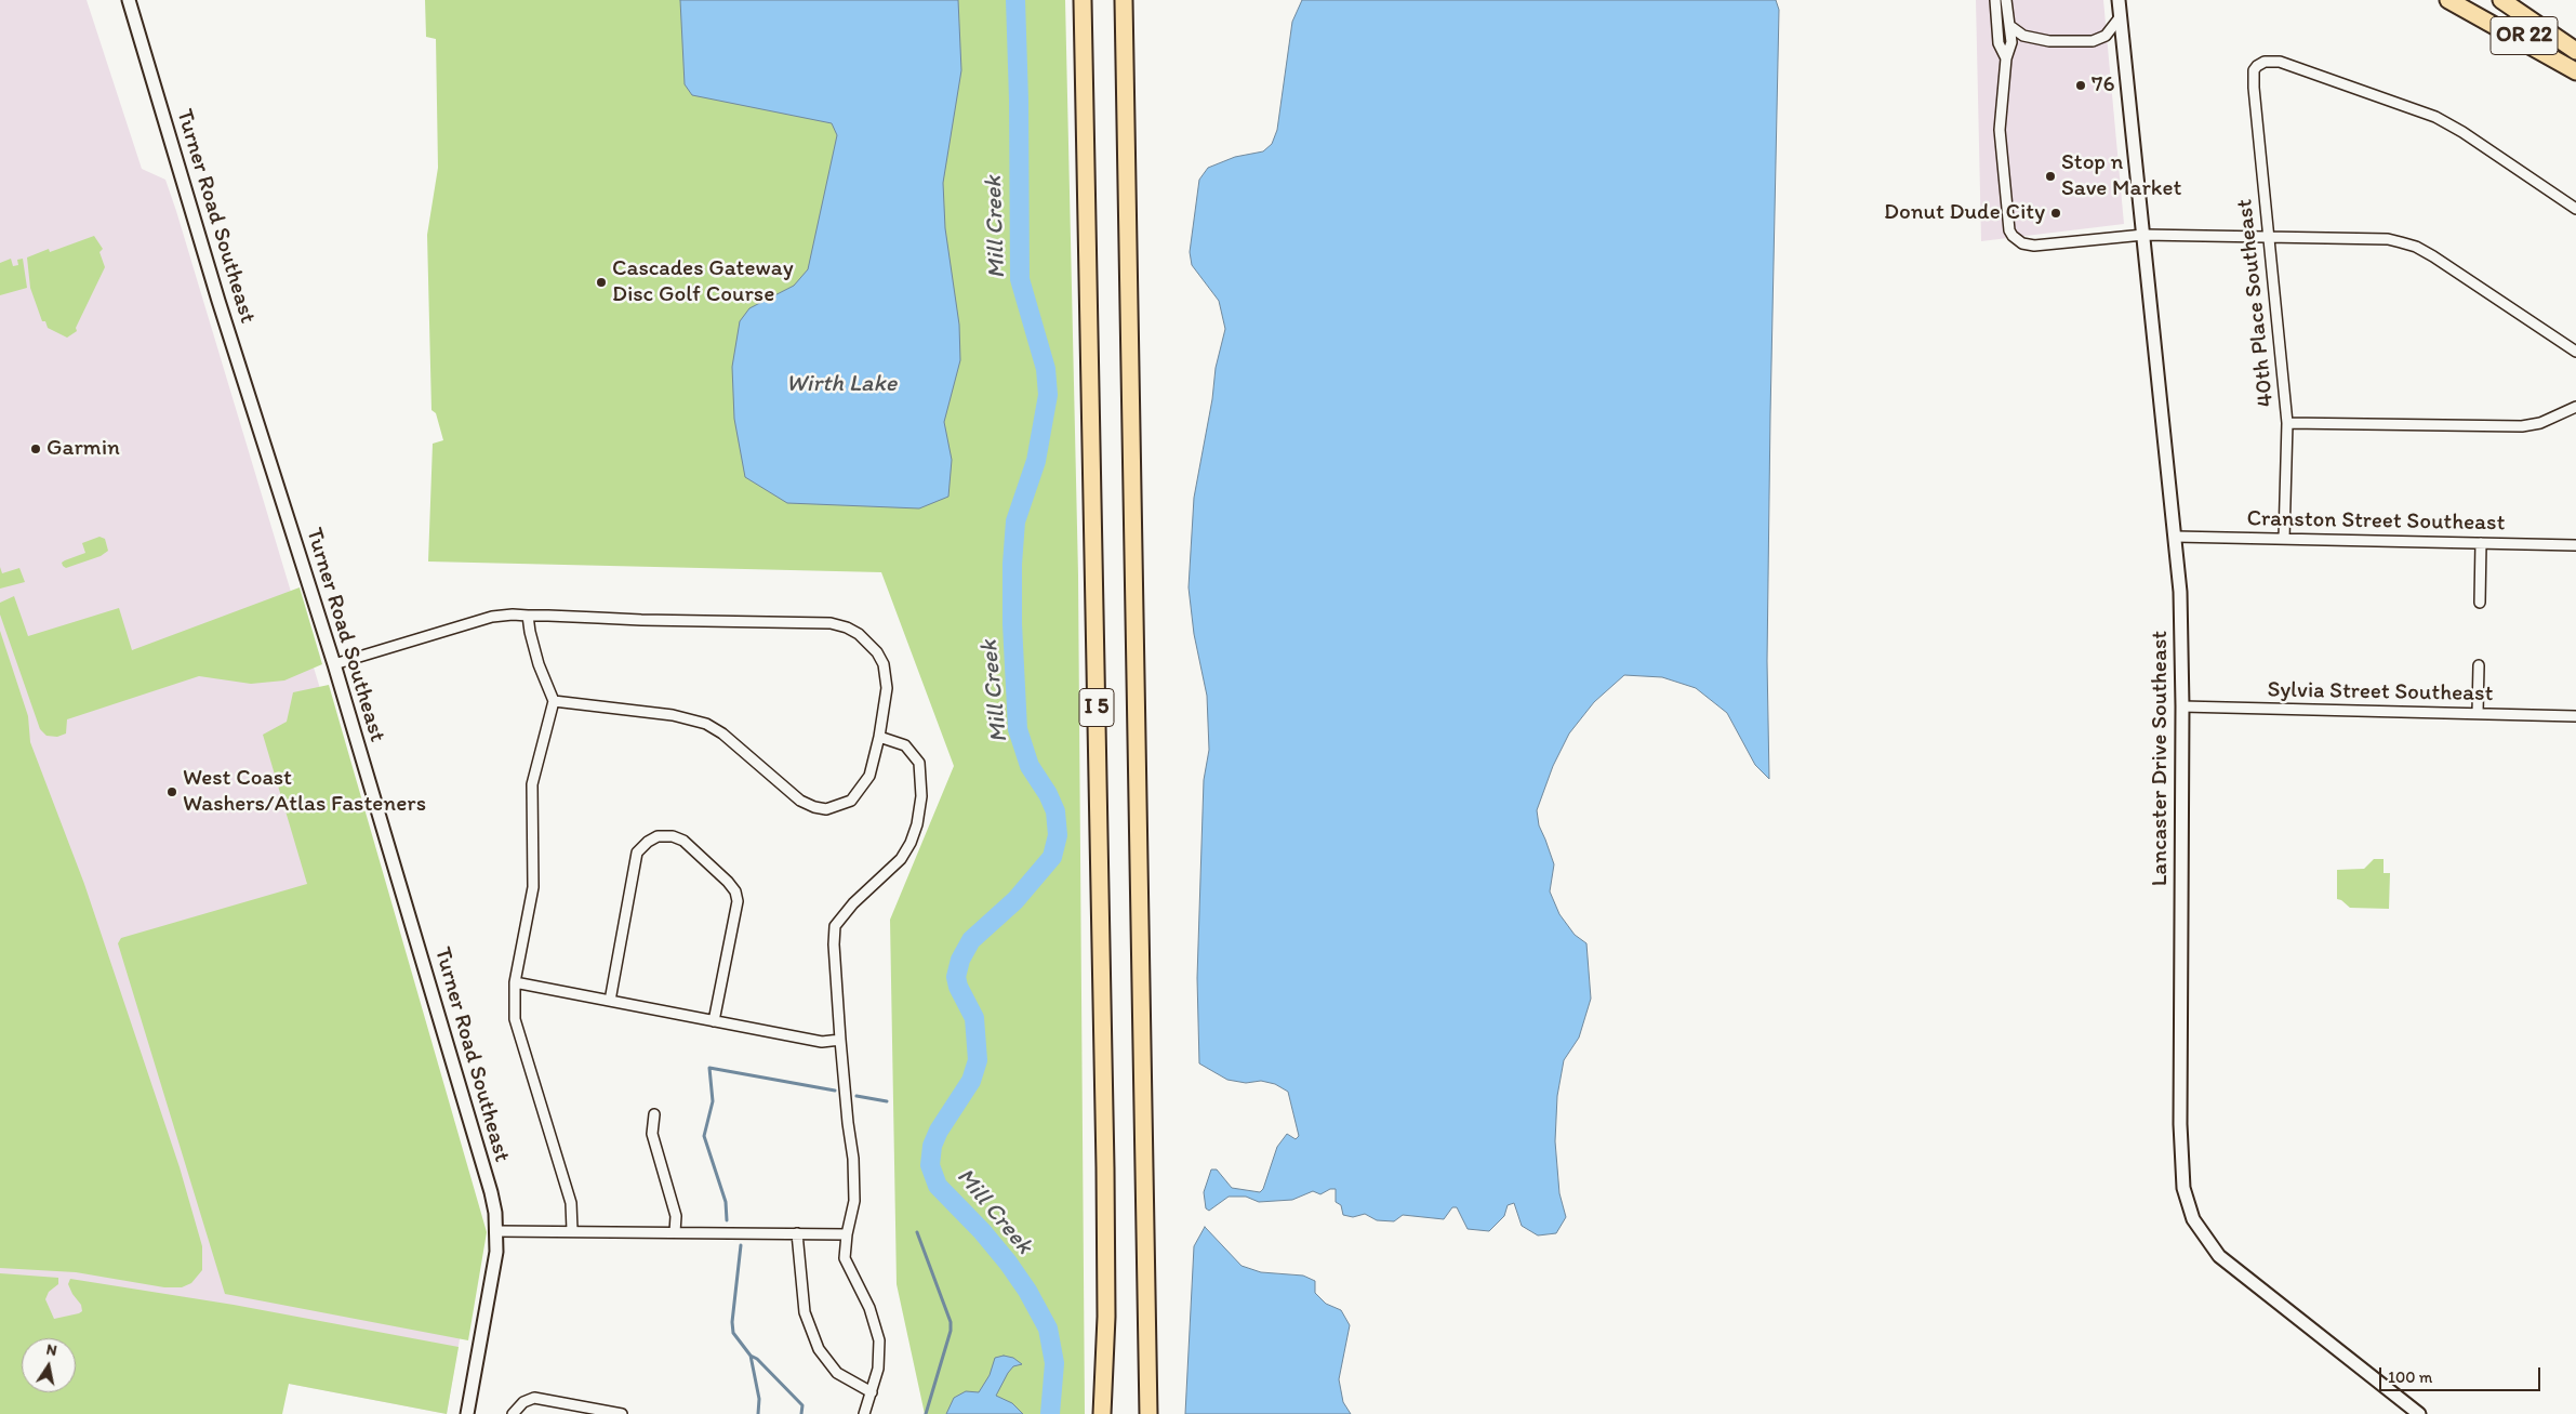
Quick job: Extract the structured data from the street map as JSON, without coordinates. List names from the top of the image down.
{
  "streets": {
    "highway": ["OR 22", "I 5"],
    "main road": ["Turner Road Southeast", "Lancaster Drive Southeast"],
    "street": ["40th Place Southeast", "Cranston Street Southeast", "Sylvia Street Southeast"]
  },
  "crossings": [
    ["40th Place Southeast", "Cranston Street Southeast"],
    ["Cranston Street Southeast", "Lancaster Drive Southeast"],
    ["Sylvia Street Southeast", "Lancaster Drive Southeast"]
  ],
  "water": ["Mill Creek", "Wirth Lake"],
  "places": [
    "76",
    "Stop n Save Market",
    "Donut Dude City",
    "Cascades Gateway Disc Golf Course",
    "Garmin",
    "West Coast Washers/Atlas Fasteners"
  ],
  "scale_bar": "100 m",
  "north": "top"
}
